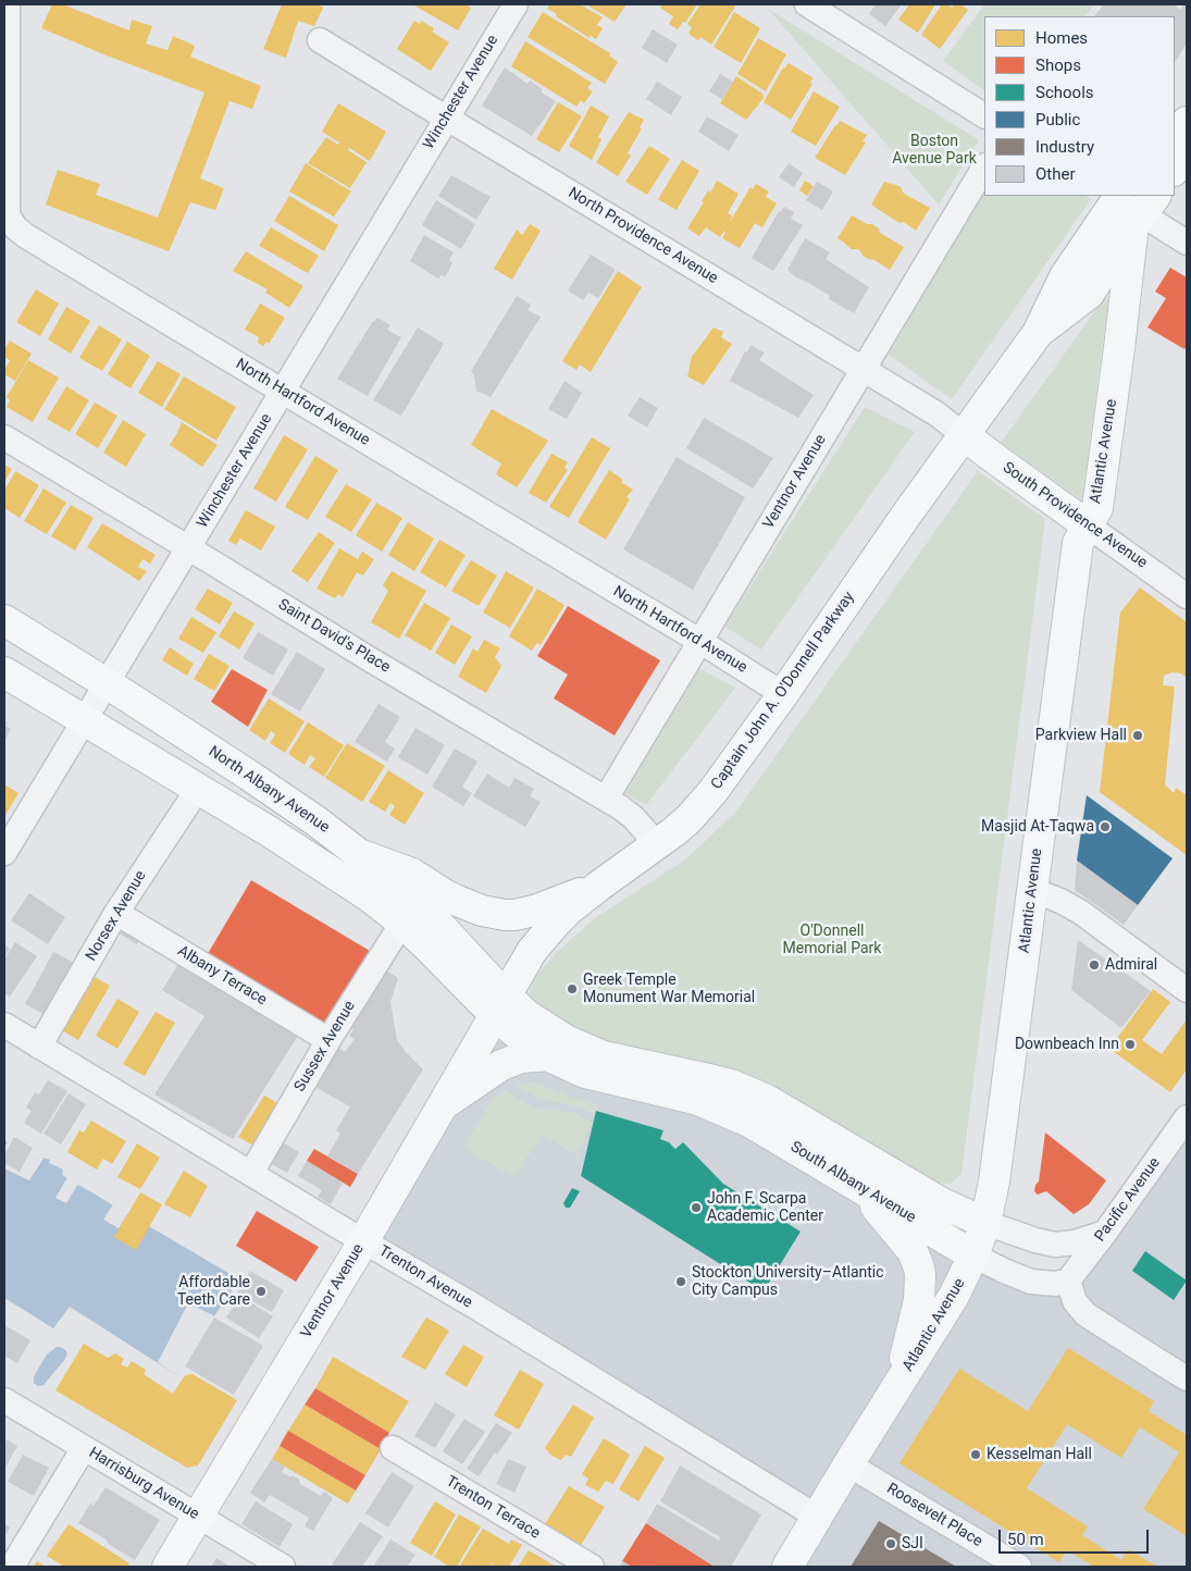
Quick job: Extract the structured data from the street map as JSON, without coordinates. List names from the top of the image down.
{
  "streets": {
    "main road": [
      "Atlantic Avenue",
      "Ventnor Avenue",
      "South Providence Avenue",
      "Captain John A. O'Donnell Parkway",
      "North Albany Avenue",
      "South Albany Avenue"
    ],
    "street": [
      "Winchester Avenue",
      "North Providence Avenue",
      "North Hartford Avenue",
      "Saint David's Place",
      "Norsex Avenue",
      "Albany Terrace",
      "Sussex Avenue",
      "Pacific Avenue",
      "Trenton Avenue",
      "Harrisburg Avenue",
      "Trenton Terrace",
      "Roosevelt Place"
    ]
  },
  "crossings": [
    ["Winchester Avenue", "North Providence Avenue"],
    ["Winchester Avenue", "North Hartford Avenue"],
    ["Winchester Avenue", "Saint David's Place"],
    ["Winchester Avenue", "North Albany Avenue"],
    ["North Providence Avenue", "Ventnor Avenue"],
    ["North Providence Avenue", "South Providence Avenue"],
    ["North Providence Avenue", "Captain John A. O'Donnell Parkway"],
    ["North Hartford Avenue", "Ventnor Avenue"],
    ["North Hartford Avenue", "Captain John A. O'Donnell Parkway"],
    ["Atlantic Avenue", "South Providence Avenue"],
    ["Atlantic Avenue", "Captain John A. O'Donnell Parkway"],
    ["Atlantic Avenue", "South Albany Avenue"],
    ["Atlantic Avenue", "Trenton Avenue"],
    ["Atlantic Avenue", "Roosevelt Place"],
    ["Ventnor Avenue", "Saint David's Place"],
    ["Ventnor Avenue", "Captain John A. O'Donnell Parkway"],
    ["Ventnor Avenue", "North Albany Avenue"],
    ["Ventnor Avenue", "South Albany Avenue"],
    ["Ventnor Avenue", "Trenton Avenue"],
    ["Ventnor Avenue", "Harrisburg Avenue"],
    ["South Providence Avenue", "Captain John A. O'Donnell Parkway"],
    ["Saint David's Place", "Captain John A. O'Donnell Parkway"],
    ["Captain John A. O'Donnell Parkway", "North Albany Avenue"],
    ["Captain John A. O'Donnell Parkway", "South Albany Avenue"],
    ["North Albany Avenue", "South Albany Avenue"],
    ["Norsex Avenue", "Albany Terrace"],
    ["Norsex Avenue", "Trenton Avenue"],
    ["Albany Terrace", "Sussex Avenue"],
    ["Sussex Avenue", "Trenton Avenue"],
    ["South Albany Avenue", "Pacific Avenue"]
  ],
  "parks": ["Boston Avenue Park", "O'Donnell Memorial Park"],
  "places": [
    "Parkview Hall",
    "Masjid At-Taqwa",
    "Admiral",
    "Greek Temple Monument War Memorial",
    "Downbeach Inn",
    "John F. Scarpa Academic Center",
    "Stockton University–Atlantic City Campus",
    "Affordable Teeth Care",
    "Kesselman Hall",
    "SJI"
  ],
  "legend": [
    "Homes",
    "Shops",
    "Schools",
    "Public",
    "Industry",
    "Other"
  ],
  "scale_bar": "50 m"
}
